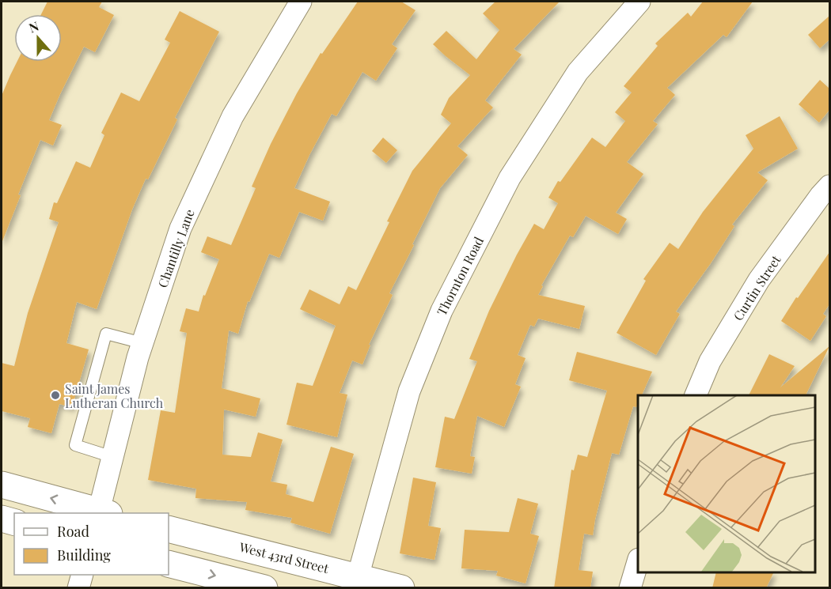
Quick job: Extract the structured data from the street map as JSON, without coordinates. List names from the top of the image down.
{
  "streets": {
    "main road": ["West 43rd Street"],
    "street": ["Chantilly Lane", "Thornton Road", "Curtin Street"]
  },
  "crossings": [
    ["Thornton Road", "West 43rd Street"]
  ],
  "places": ["Saint James Lutheran Church"],
  "legend": ["Road", "Building"],
  "north": "top"
}
